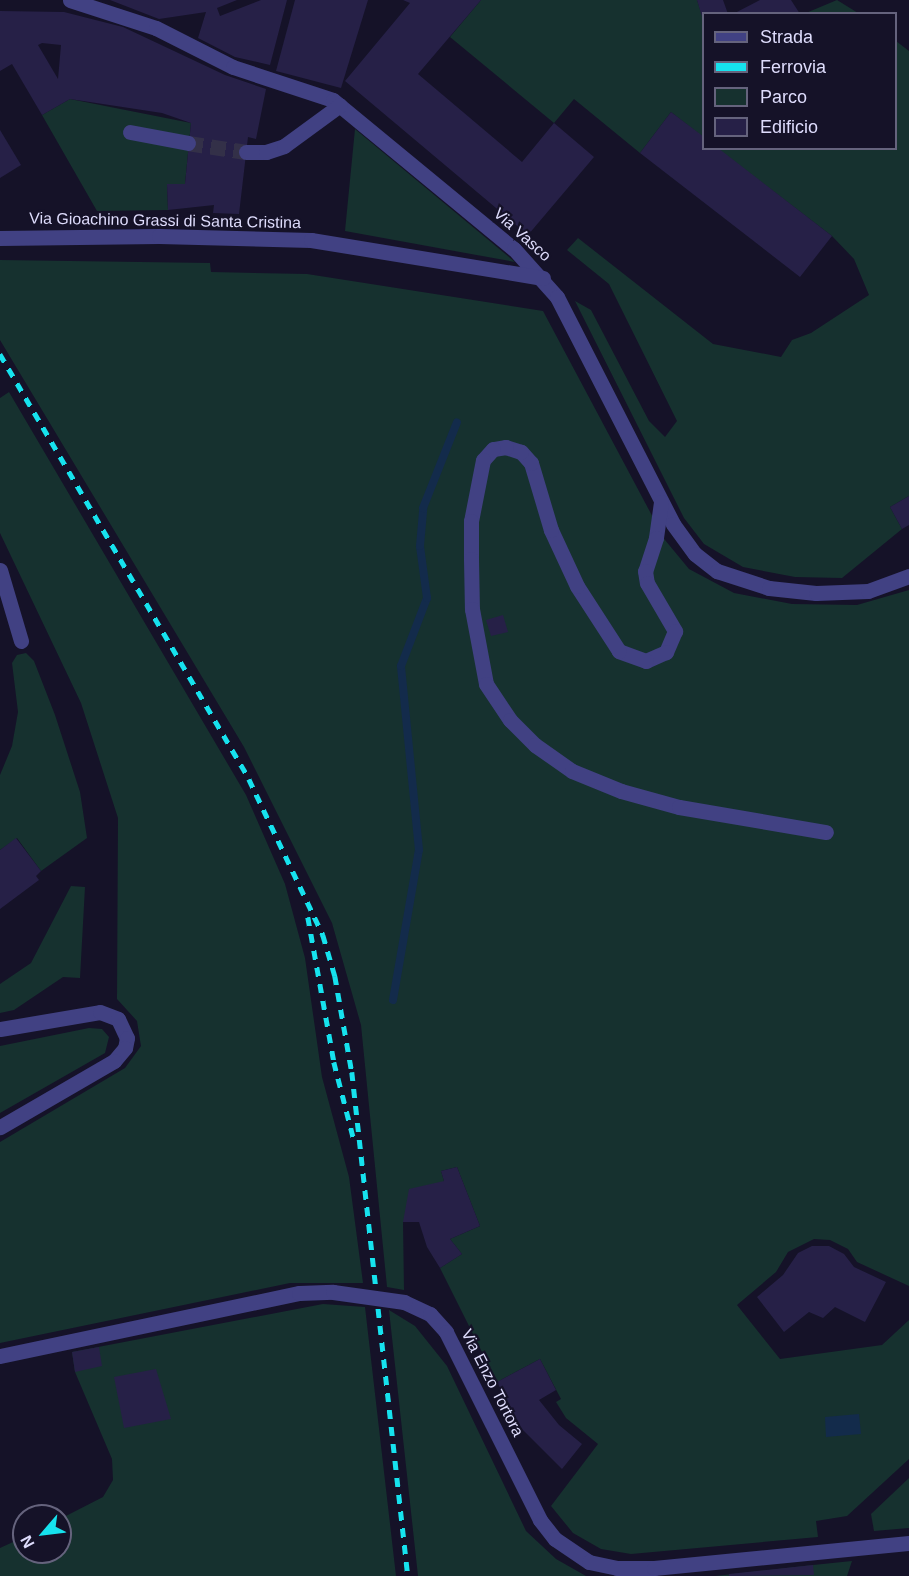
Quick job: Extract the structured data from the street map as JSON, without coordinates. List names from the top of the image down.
{
  "streets": {
    "street": ["Via Gioachino Grassi di Santa Cristina", "Via Vasco", "Via Enzo Tortora"]
  },
  "crossings": [
    ["Via Gioachino Grassi di Santa Cristina", "Via Vasco"]
  ],
  "legend": [
    "Strada",
    "Ferrovia",
    "Parco",
    "Edificio"
  ],
  "north": "bottom left"
}
